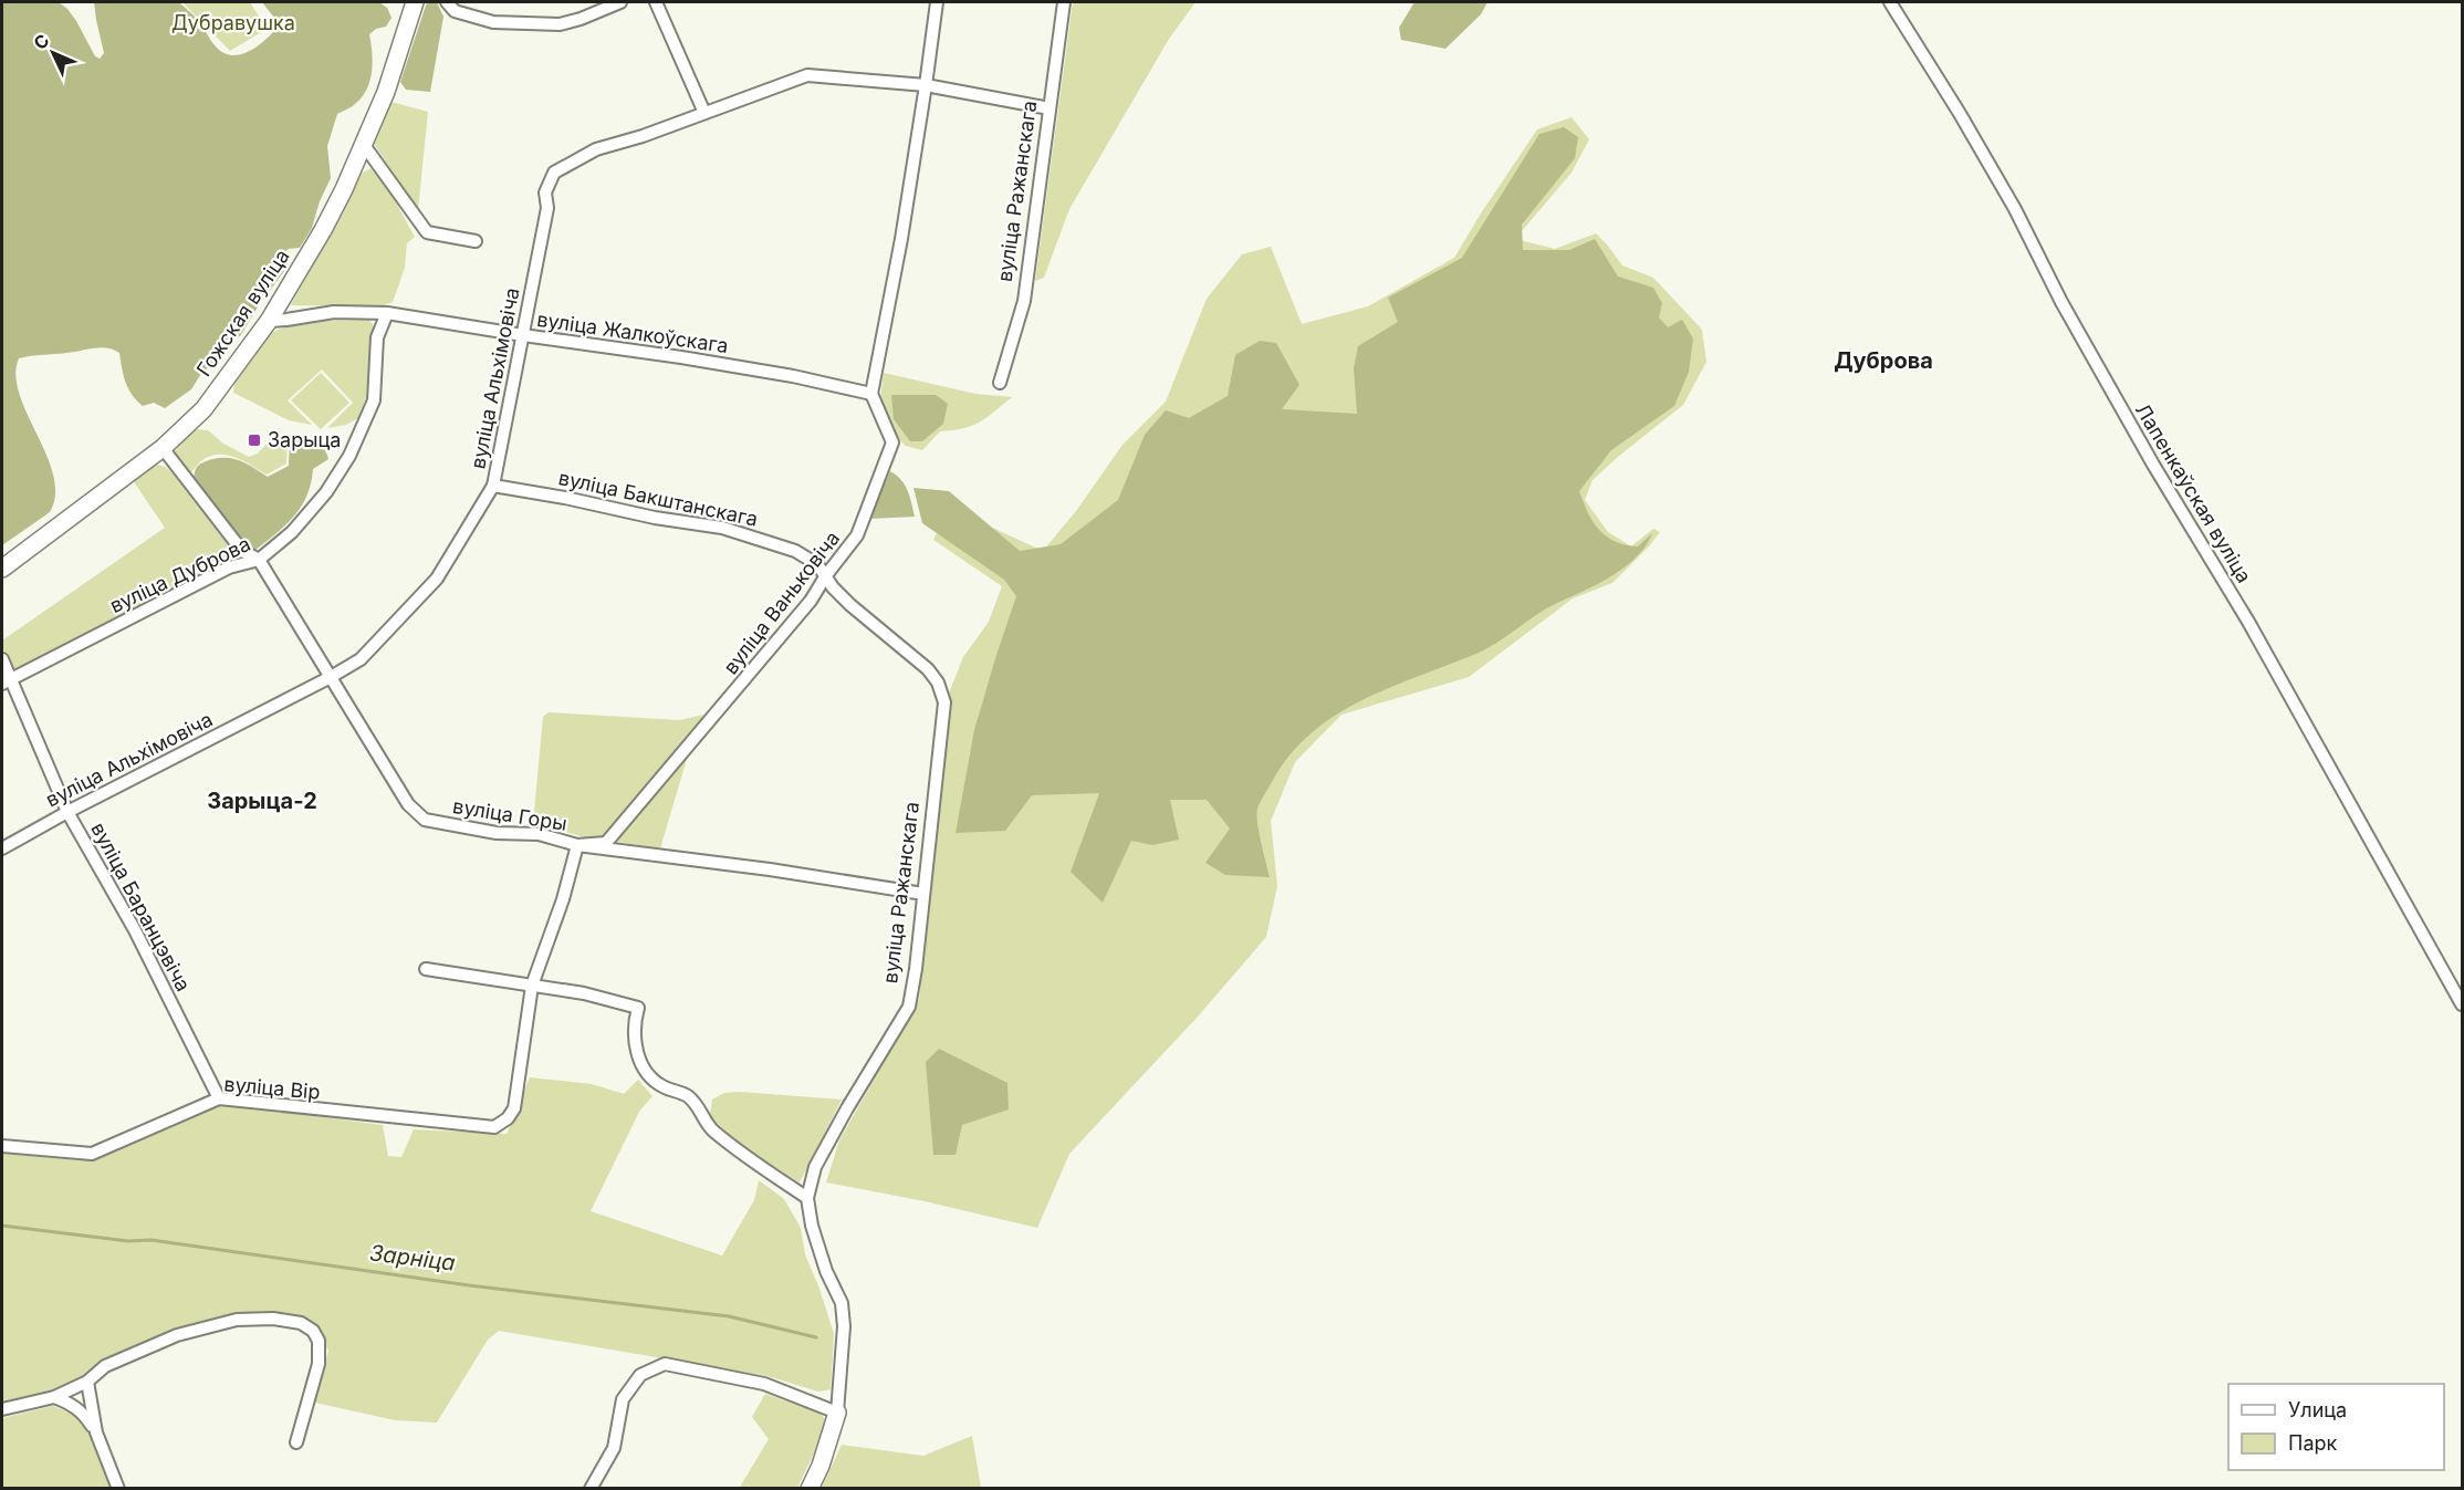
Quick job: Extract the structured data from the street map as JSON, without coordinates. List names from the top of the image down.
{
  "streets": {
    "street": [
      "вуліца Ражанскага",
      "Гожская вуліца",
      "вуліца Жалкоўскага",
      "вуліца Альхімовіча",
      "Лапенкаўская вуліца",
      "вуліца Бакштанскага",
      "вуліца Дуброва",
      "вуліца Ваньковіча",
      "вуліца Горы",
      "вуліца Баранцэвіча",
      "вуліца Вір"
    ]
  },
  "crossings": [
    ["вуліца Ражанскага", "вуліца Альхімовіча"],
    ["вуліца Ражанскага", "вуліца Бакштанскага"],
    ["вуліца Ражанскага", "вуліца Горы"],
    ["Гожская вуліца", "вуліца Жалкоўскага"],
    ["Гожская вуліца", "вуліца Горы"],
    ["вуліца Жалкоўскага", "вуліца Альхімовіча"],
    ["вуліца Жалкоўскага", "вуліца Дуброва"],
    ["вуліца Жалкоўскага", "вуліца Ваньковіча"],
    ["вуліца Альхімовіча", "вуліца Бакштанскага"],
    ["вуліца Альхімовіча", "вуліца Горы"],
    ["вуліца Альхімовіча", "вуліца Баранцэвіча"],
    ["вуліца Бакштанскага", "вуліца Ваньковіча"],
    ["вуліца Дуброва", "вуліца Горы"],
    ["вуліца Дуброва", "вуліца Баранцэвіча"],
    ["вуліца Ваньковіча", "вуліца Горы"],
    ["вуліца Баранцэвіча", "вуліца Вір"]
  ],
  "districts": ["Дуброва", "Зарыца-2"],
  "water": ["Зарніца"],
  "parks": ["Дубравушка"],
  "places": {
    "transit": ["Зарыца"]
  },
  "legend": ["Улица", "Парк"],
  "north": "top left"
}
